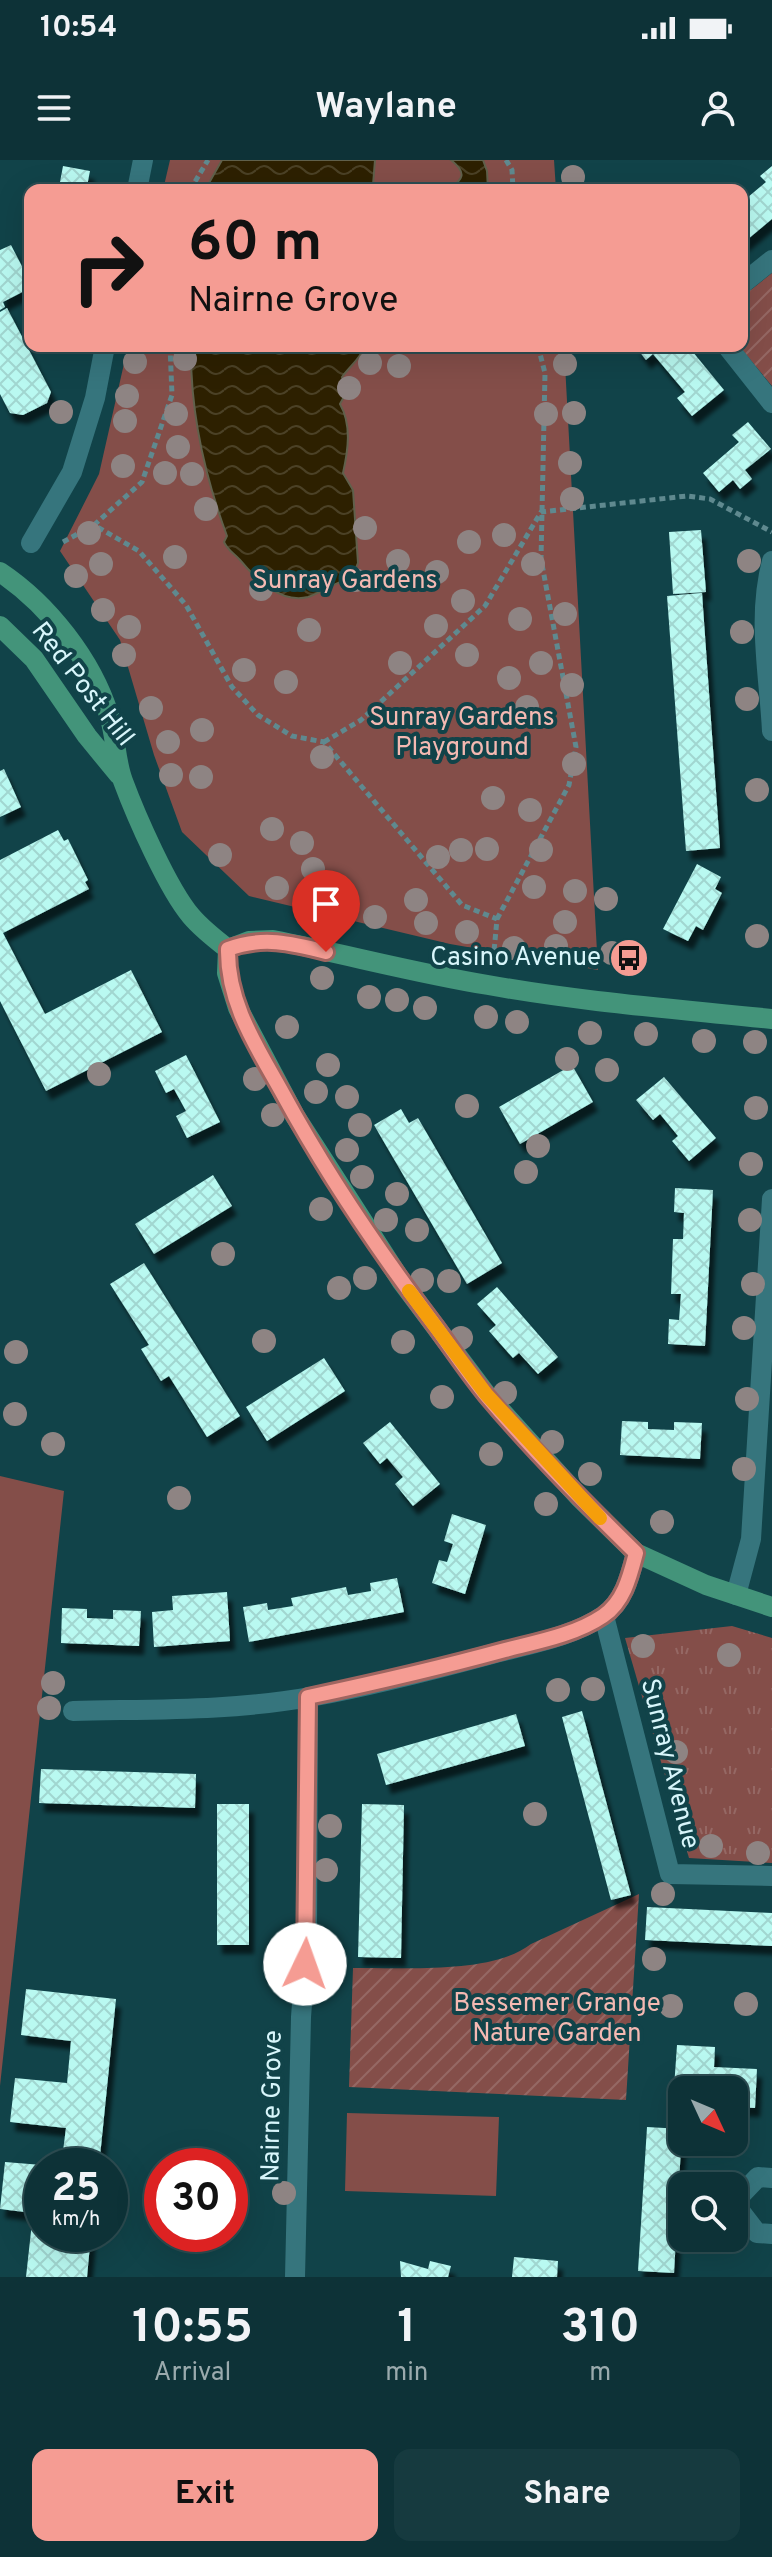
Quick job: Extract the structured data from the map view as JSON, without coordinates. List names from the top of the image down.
{
  "streets": {
    "street": ["Red Post Hill", "Sunray Avenue", "Nairne Grove"]
  },
  "parks": ["Sunray Gardens", "Sunray Gardens Playground", "Bessemer Grange Nature Garden"],
  "places": {
    "bus stop": ["Casino Avenue"]
  },
  "north": "bottom right",
  "page": {
    "status": "10:54",
    "header": "Waylane",
    "turn": ["60 m", "Nairne Grove"],
    "speed": "25 km/h",
    "limit": "30",
    "eta": [
      "10:55",
      "Arrival",
      "1",
      "min",
      "310",
      "m"
    ],
    "buttons": ["Exit", "Share"]
  }
}
